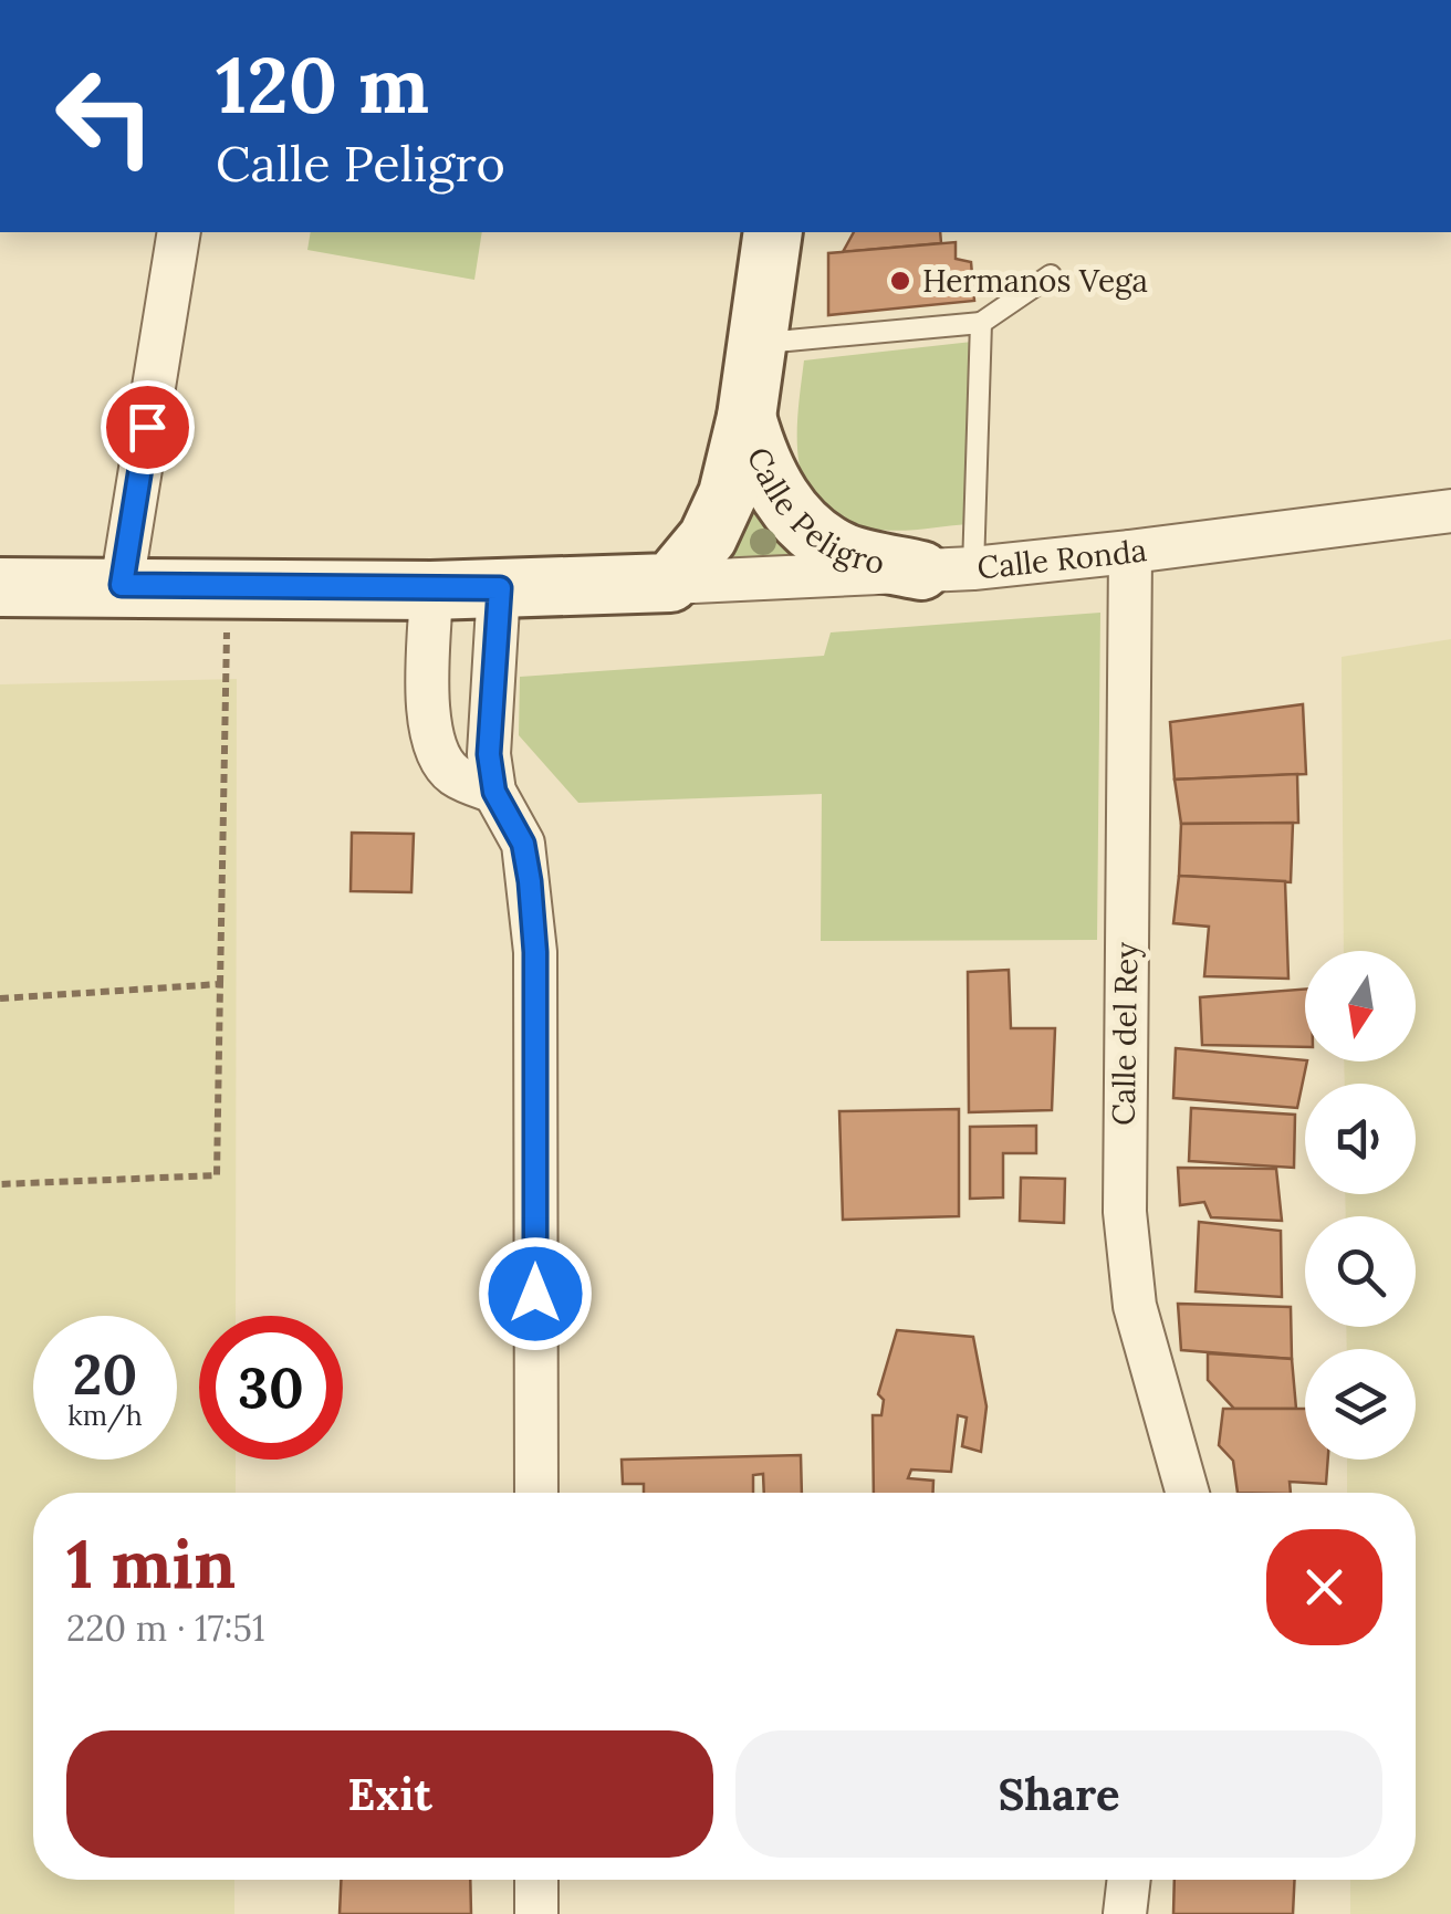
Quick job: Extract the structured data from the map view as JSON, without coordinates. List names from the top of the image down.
{
  "streets": {
    "main road": ["Calle Peligro"],
    "street": ["Calle Ronda", "Calle del Rey"]
  },
  "crossings": [
    ["Calle Peligro", "Calle Ronda"],
    ["Calle Ronda", "Calle del Rey"]
  ],
  "places": ["Hermanos Vega"],
  "north": "bottom",
  "page": {
    "turn": ["120 m", "Calle Peligro"],
    "speed": "20 km/h",
    "limit": "30",
    "heading": ["1 min", "220 m · 17:51"],
    "buttons": ["Exit", "Share"]
  }
}
